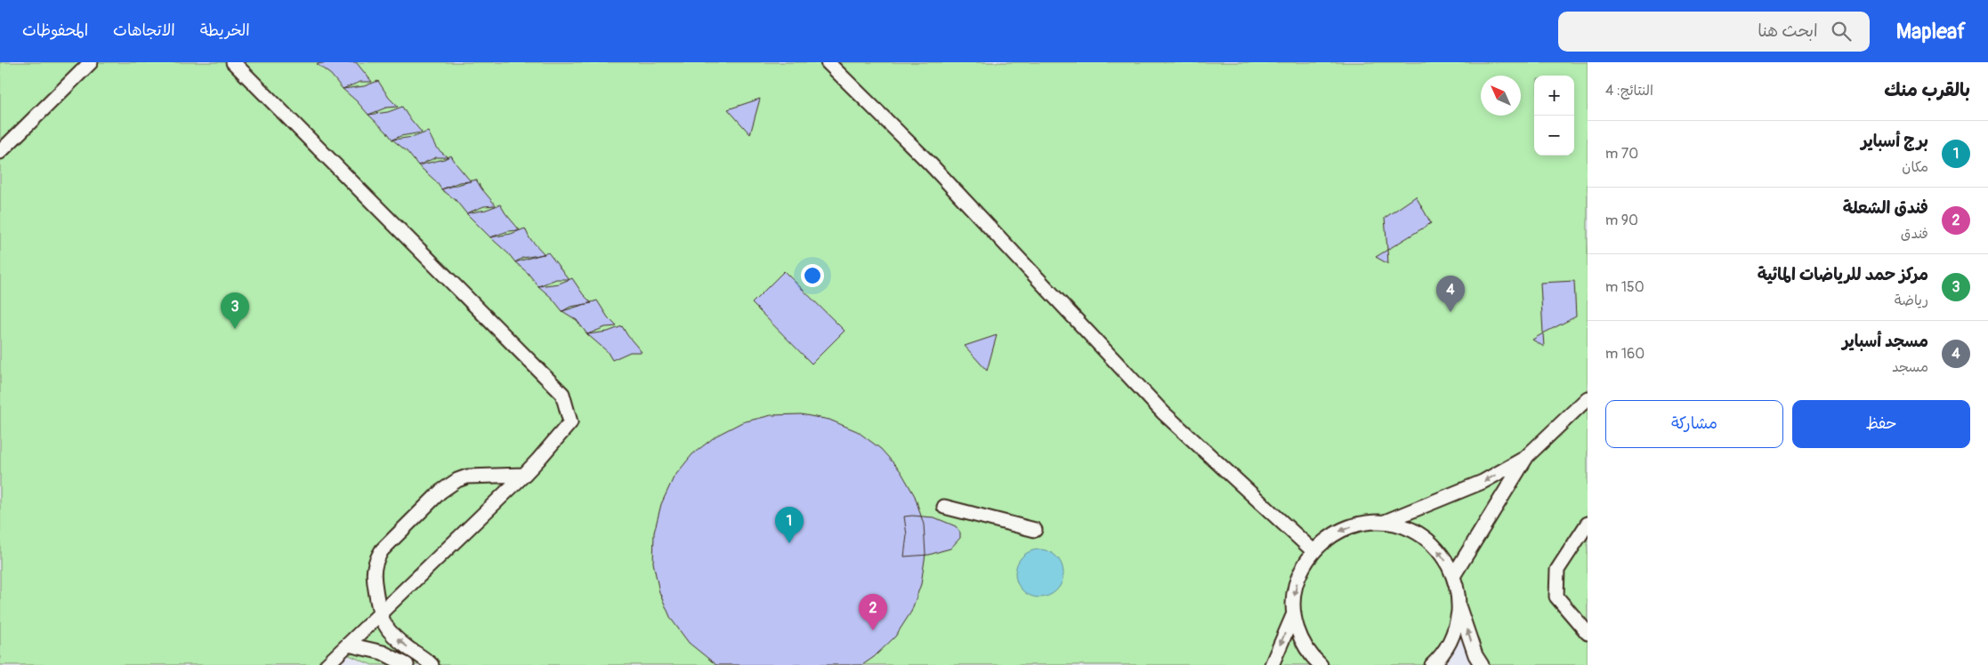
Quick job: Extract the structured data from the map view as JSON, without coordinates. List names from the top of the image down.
{
  "north": "top left",
  "page": {
    "header": "Mapleaf",
    "search": "ابحث هنا",
    "nav": ["الخريطة", "الاتجاهات", "المحفوظات"],
    "heading": ["بالقرب منك", "النتائج: 4"],
    "map_buttons": ["+", "−"],
    "list": [
      {
        "mark": "1",
        "name": "برج أسباير",
        "note": "مكان",
        "value": "70 m"
      },
      {
        "mark": "2",
        "name": "فندق الشعلة",
        "note": "فندق",
        "value": "90 m"
      },
      {
        "mark": "3",
        "name": "مركز حمد للرياضات المائية",
        "note": "رياضة",
        "value": "150 m"
      },
      {
        "mark": "4",
        "name": "مسجد أسباير",
        "note": "مسجد",
        "value": "160 m"
      }
    ],
    "pins": [
      "4",
      "3",
      "1",
      "2"
    ],
    "buttons": ["حفظ", "مشاركة"]
  }
}
